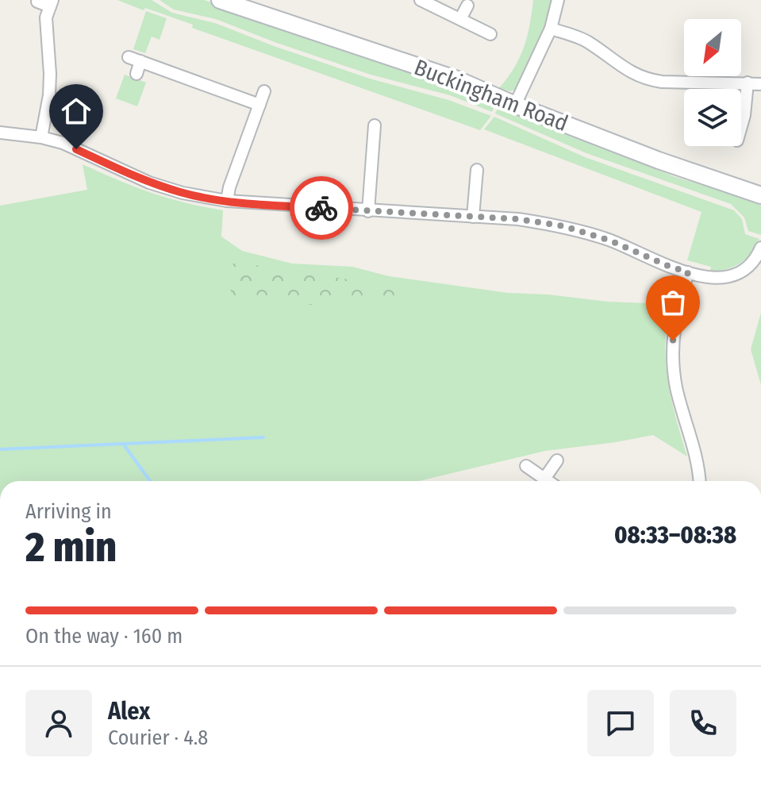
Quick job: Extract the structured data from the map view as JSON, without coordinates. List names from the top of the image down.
{
  "streets": {
    "main road": ["Buckingham Road"]
  },
  "north": "bottom left",
  "page": {
    "heading": ["2 min", "Arriving in", "08:33–08:38"],
    "panel": ["Alex", "Courier · 4.8"],
    "bar": "On the way · 160 m"
  }
}
